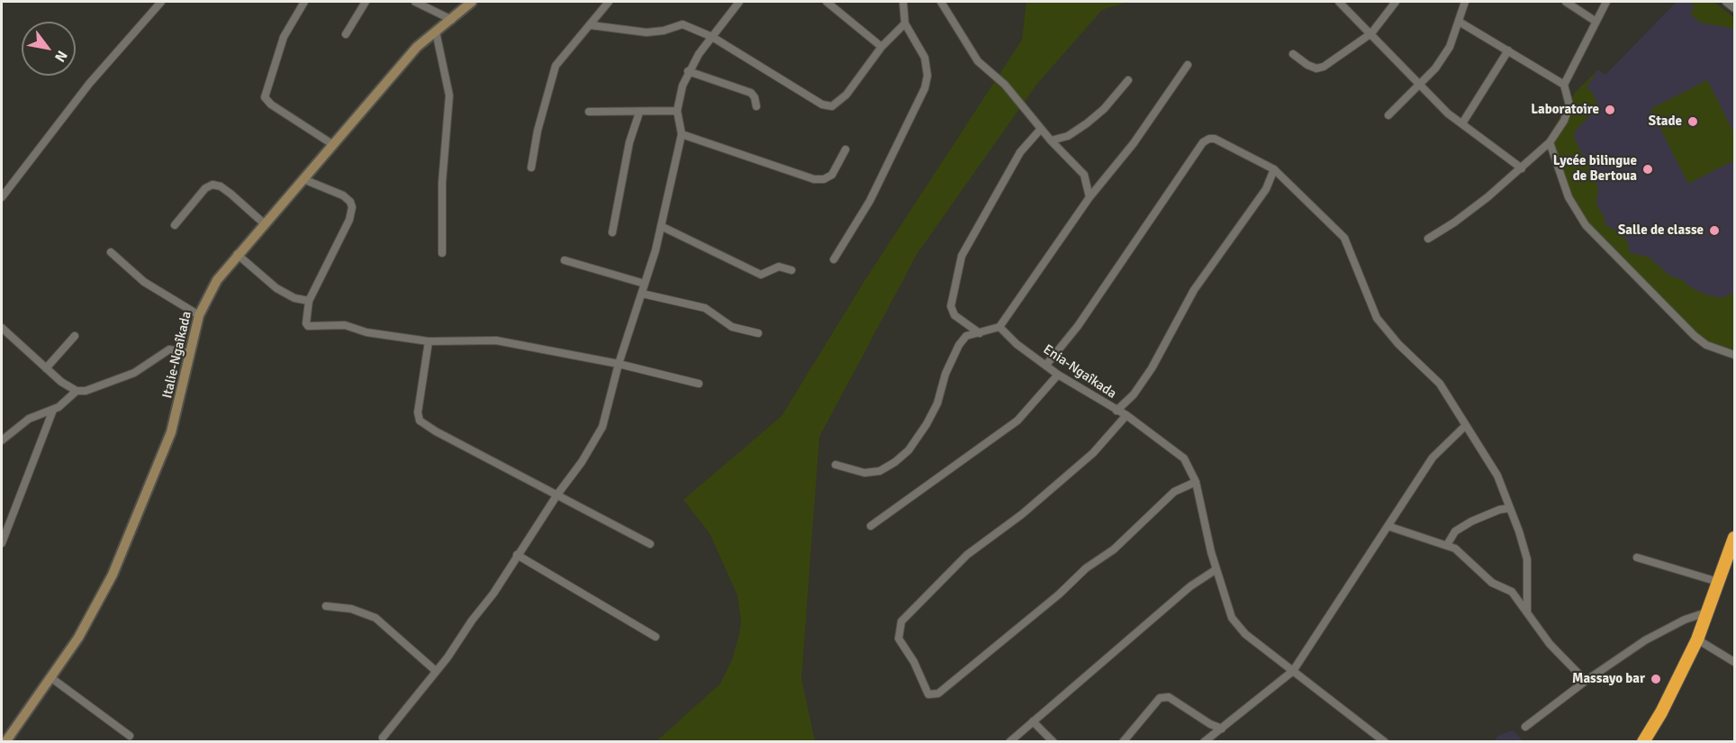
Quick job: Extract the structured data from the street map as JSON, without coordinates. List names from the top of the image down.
{
  "streets": {
    "street": ["Italie-Ngaîkada", "Enia-Ngaîkada"]
  },
  "places": [
    "Laboratoire",
    "Stade",
    "Lycée bilingue de Bertoua",
    "Salle de classe",
    "Massayo bar"
  ],
  "north": "bottom right"
}
